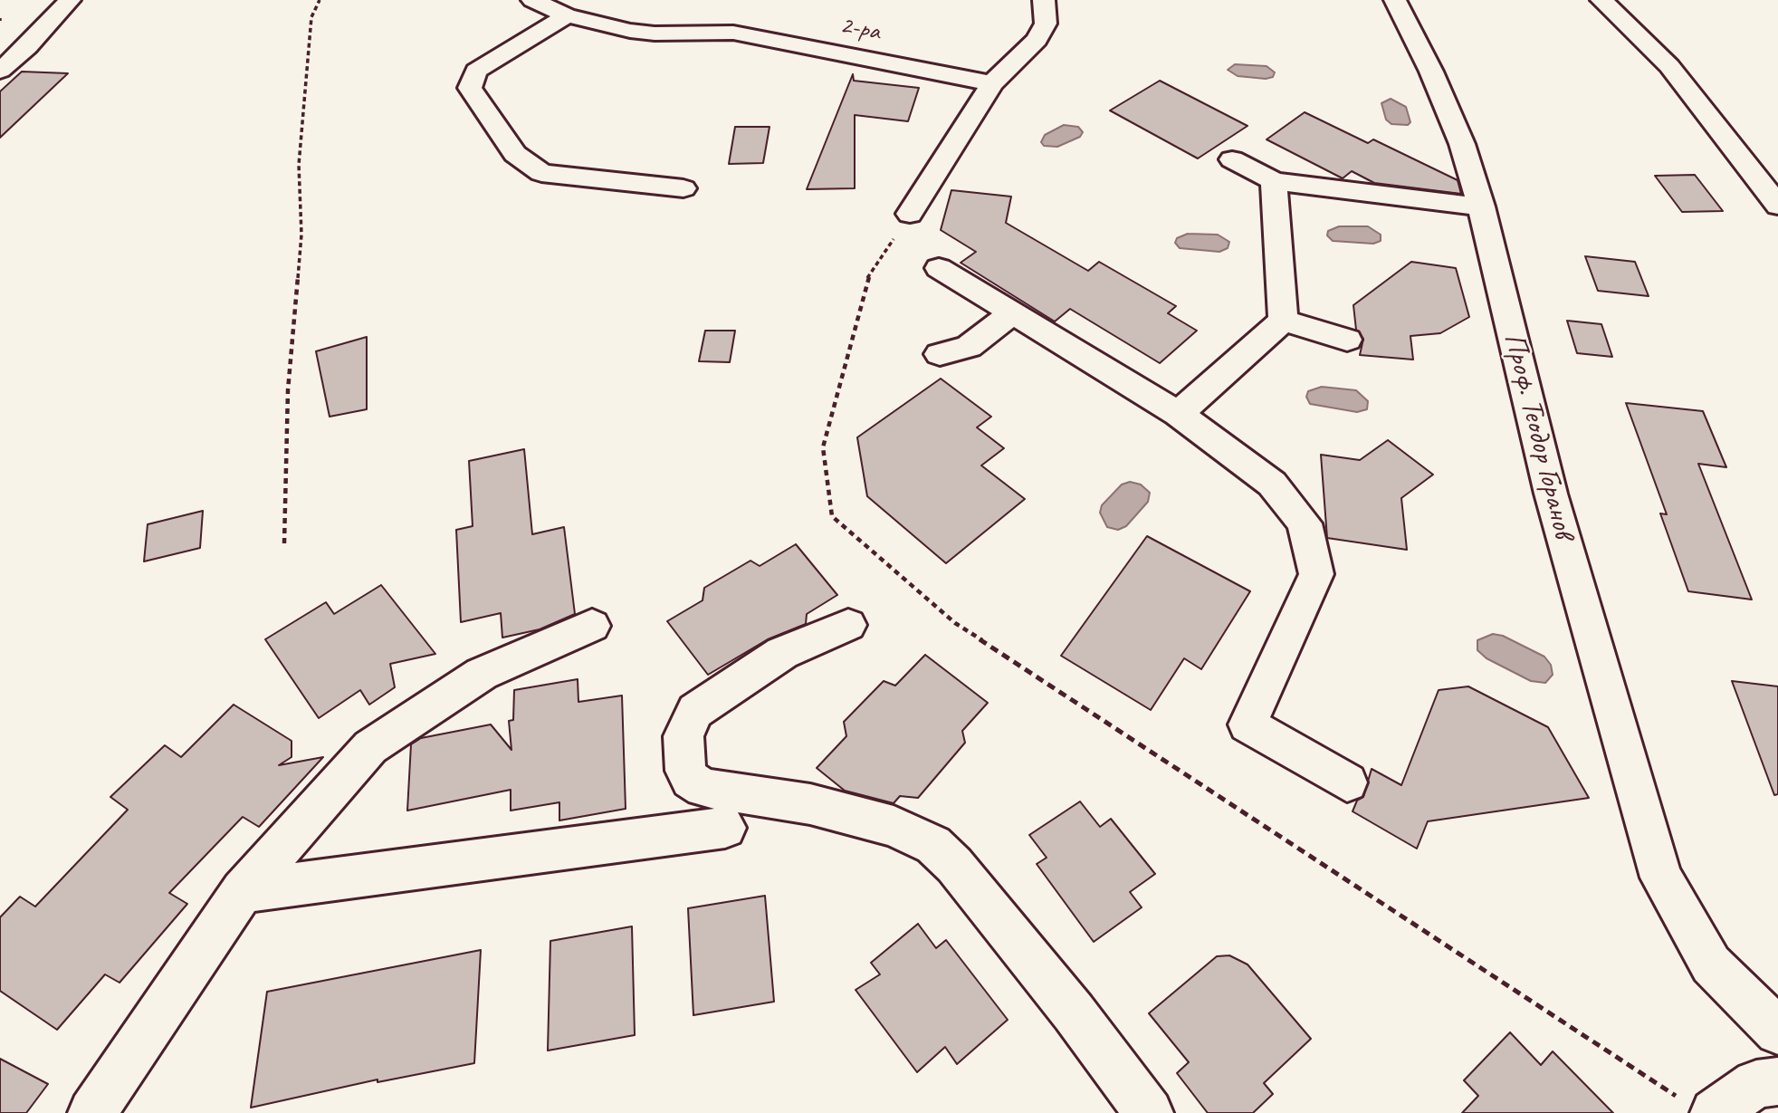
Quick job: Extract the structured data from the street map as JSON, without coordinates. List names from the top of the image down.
{
  "streets": {
    "street": ["2-ра", "Проф. Теодор Горанов"]
  }
}
